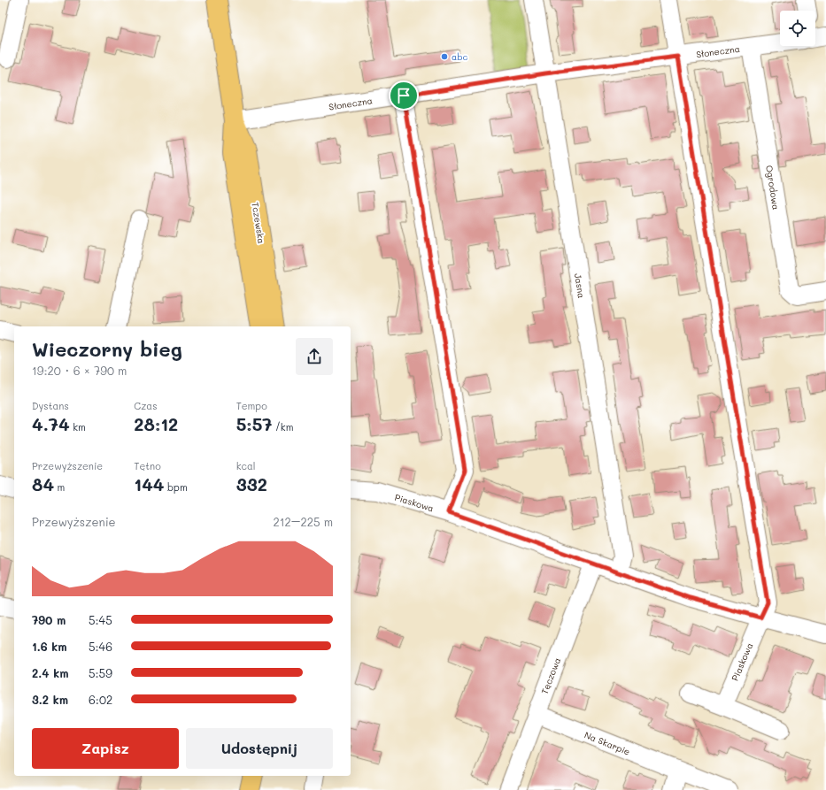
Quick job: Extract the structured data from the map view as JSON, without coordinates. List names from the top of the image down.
{
  "streets": {
    "main road": ["Tczewska"],
    "street": [
      "Słoneczna",
      "Ogrodowa",
      "Jasna",
      "Piaskowa",
      "Tęczowa",
      "Na Skarpie"
    ]
  },
  "crossings": [
    ["Słoneczna", "Ogrodowa"],
    ["Słoneczna", "Tczewska"],
    ["Słoneczna", "Jasna"],
    ["Jasna", "Piaskowa"],
    ["Piaskowa", "Tęczowa"],
    ["Tęczowa", "Na Skarpie"]
  ],
  "places": ["abc"],
  "page": {
    "heading": ["Wieczorny bieg", "19:20 · 6 × 790 m"],
    "stats": [
      ["Dystans", "4.74 km"],
      ["Czas", "28:12"],
      ["Tempo", "5:57 /km"],
      ["Przewyższenie", "84 m"],
      ["Tętno", "144 bpm"],
      ["kcal", "332"]
    ],
    "chart": ["Przewyższenie", "212–225 m"],
    "list": [
      {
        "name": "790 m",
        "note": "5:45"
      },
      {
        "name": "1.6 km",
        "note": "5:46"
      },
      {
        "name": "2.4 km",
        "note": "5:59"
      },
      {
        "name": "3.2 km",
        "note": "6:02"
      }
    ],
    "buttons": ["Zapisz", "Udostępnij"]
  }
}
